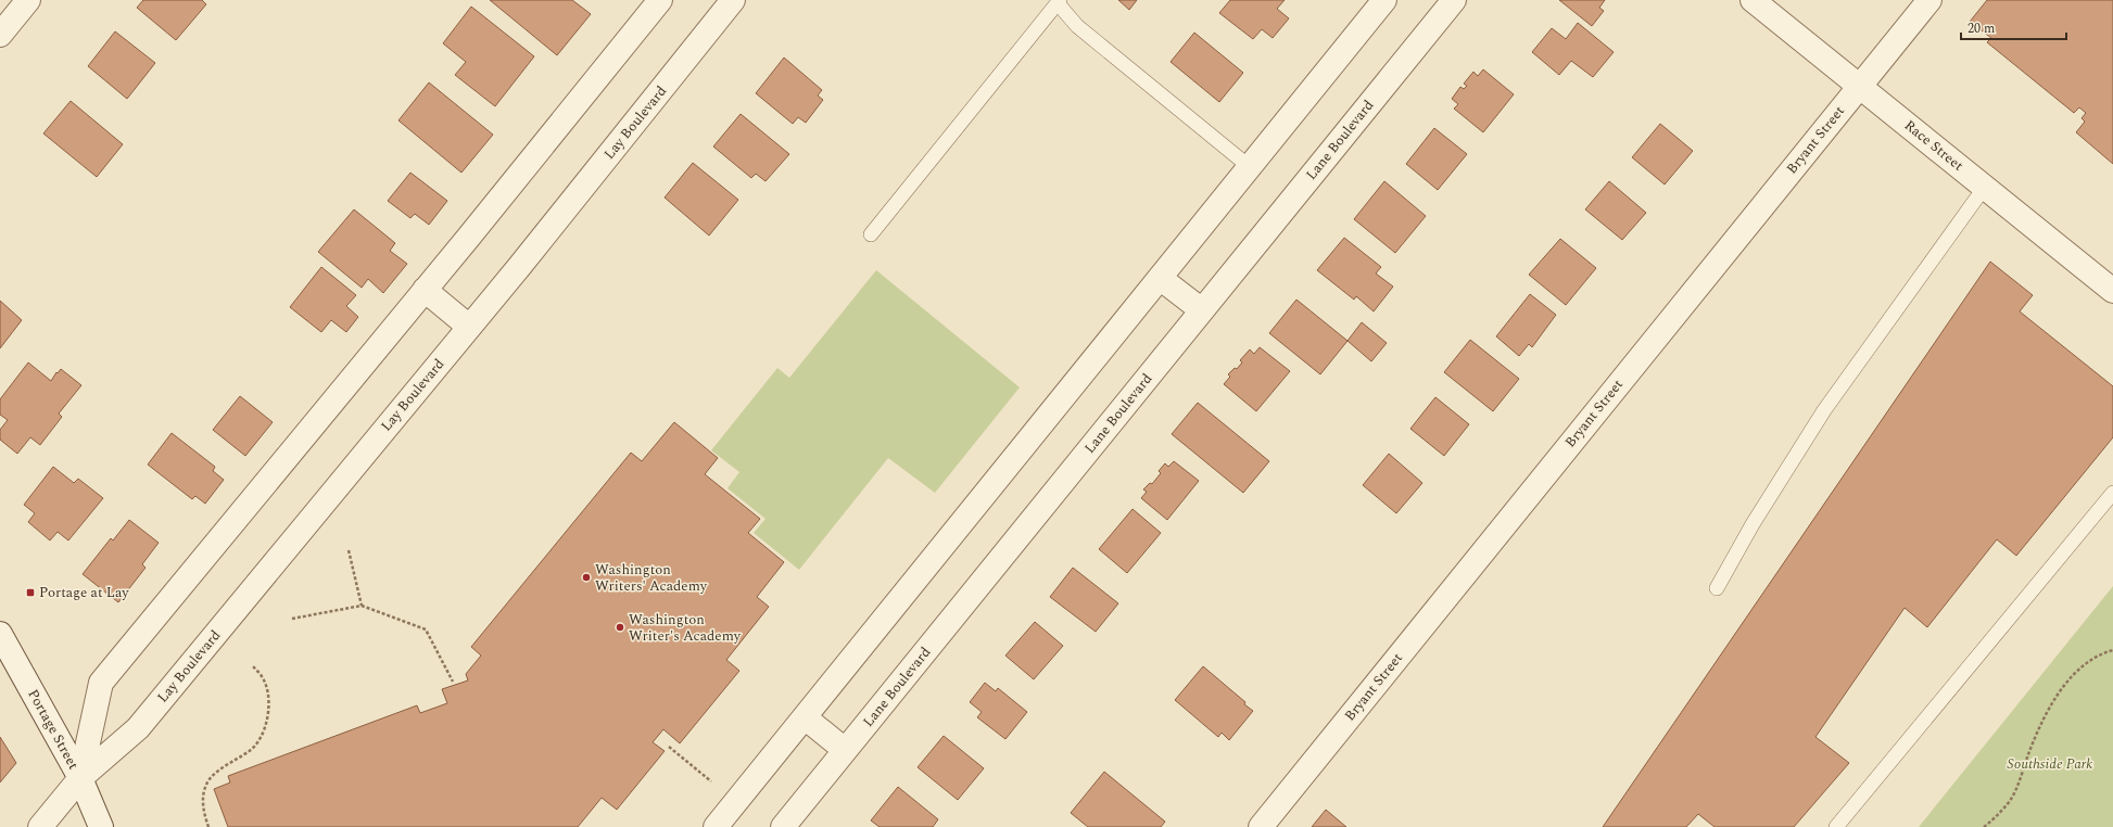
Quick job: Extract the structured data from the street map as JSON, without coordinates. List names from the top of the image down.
{
  "streets": {
    "street": [
      "Lay Boulevard",
      "Lane Boulevard",
      "Bryant Street",
      "Race Street",
      "Portage Street"
    ]
  },
  "crossings": [
    ["Lay Boulevard", "Portage Street"],
    ["Bryant Street", "Race Street"]
  ],
  "parks": ["Southside Park"],
  "places": {
    "other": ["Washington Writers' Academy", "Washington Writer's Academy"],
    "transit": ["Portage at Lay"]
  },
  "scale_bar": "20 m"
}
